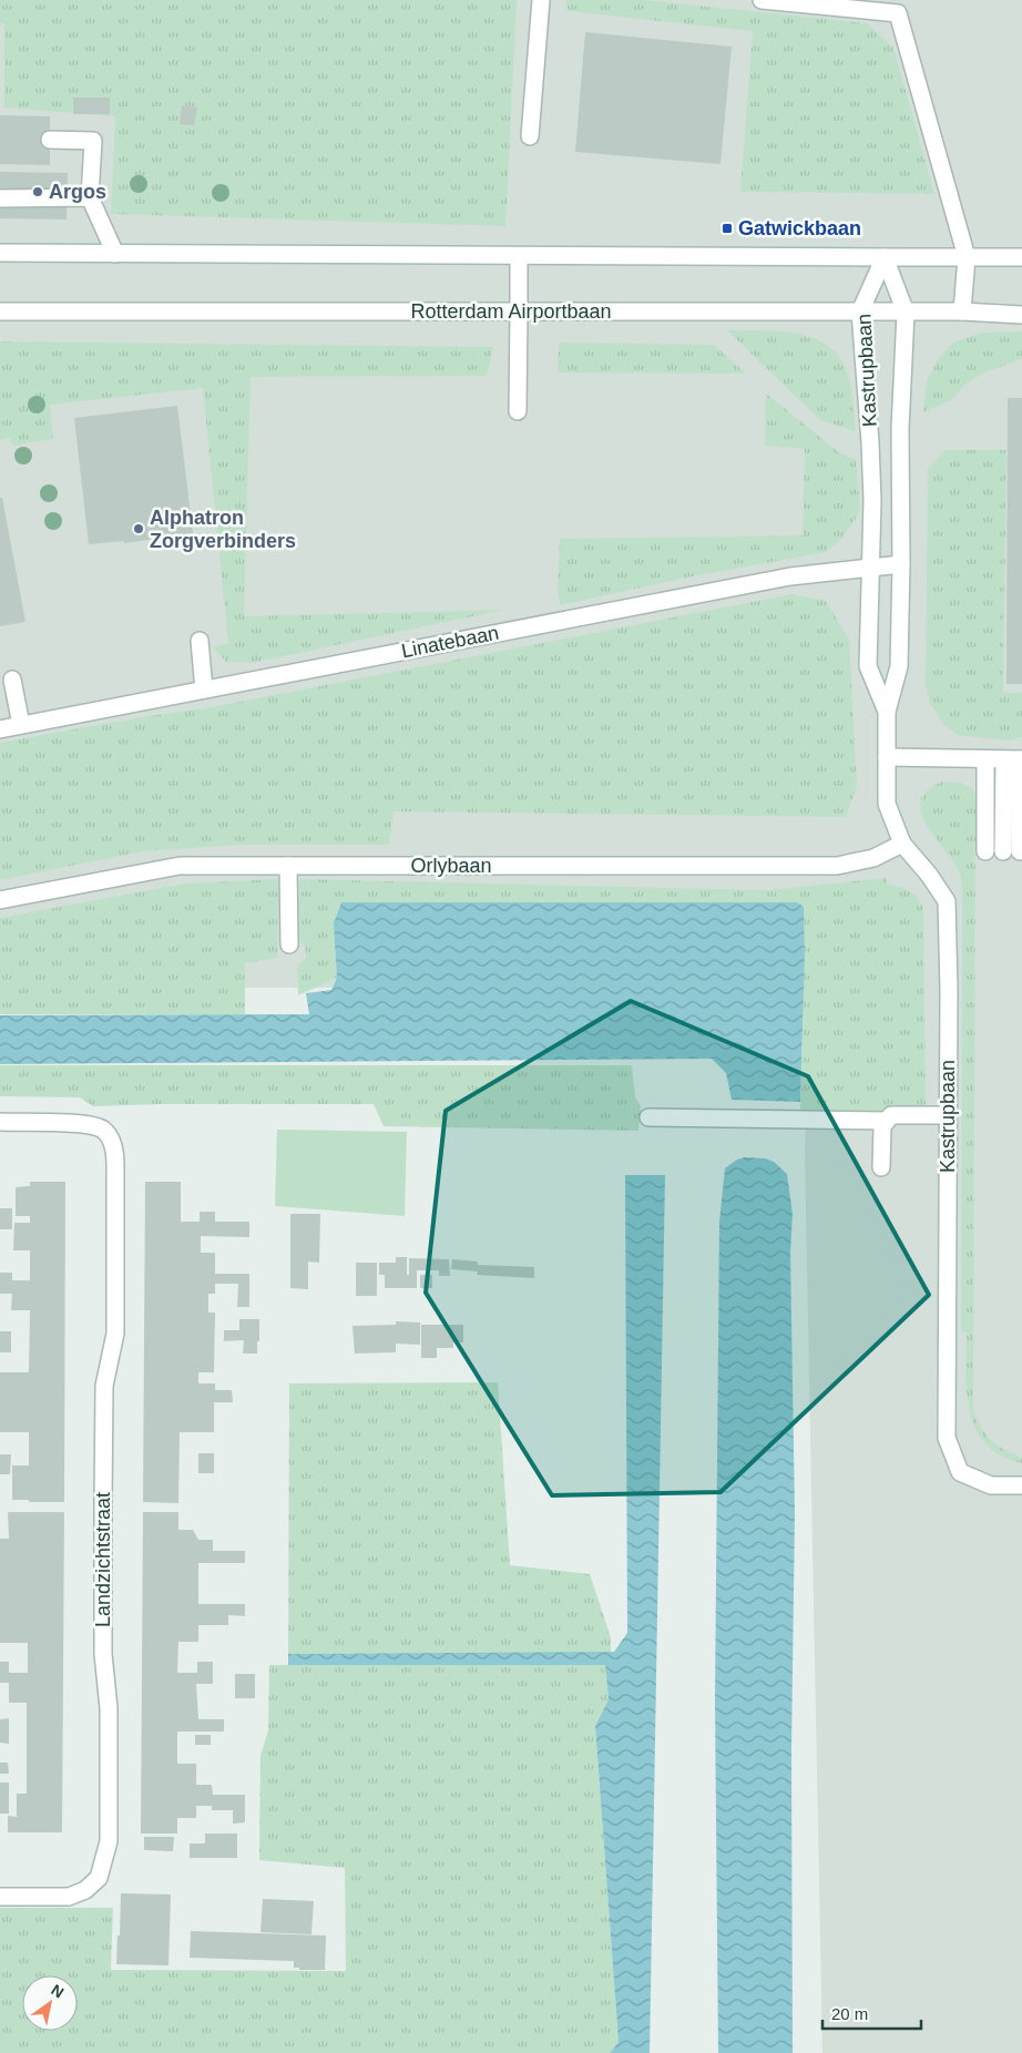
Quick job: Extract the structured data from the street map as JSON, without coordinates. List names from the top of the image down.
{
  "streets": {
    "street": [
      "Rotterdam Airportbaan",
      "Kastrupbaan",
      "Linatebaan",
      "Orlybaan",
      "Landzichtstraat"
    ]
  },
  "crossings": [
    ["Rotterdam Airportbaan", "Kastrupbaan"],
    ["Kastrupbaan", "Linatebaan"],
    ["Kastrupbaan", "Orlybaan"]
  ],
  "places": {
    "other": ["Argos", "Alphatron Zorgverbinders"],
    "transit": ["Gatwickbaan"]
  },
  "scale_bar": "20 m",
  "north": "top right"
}
